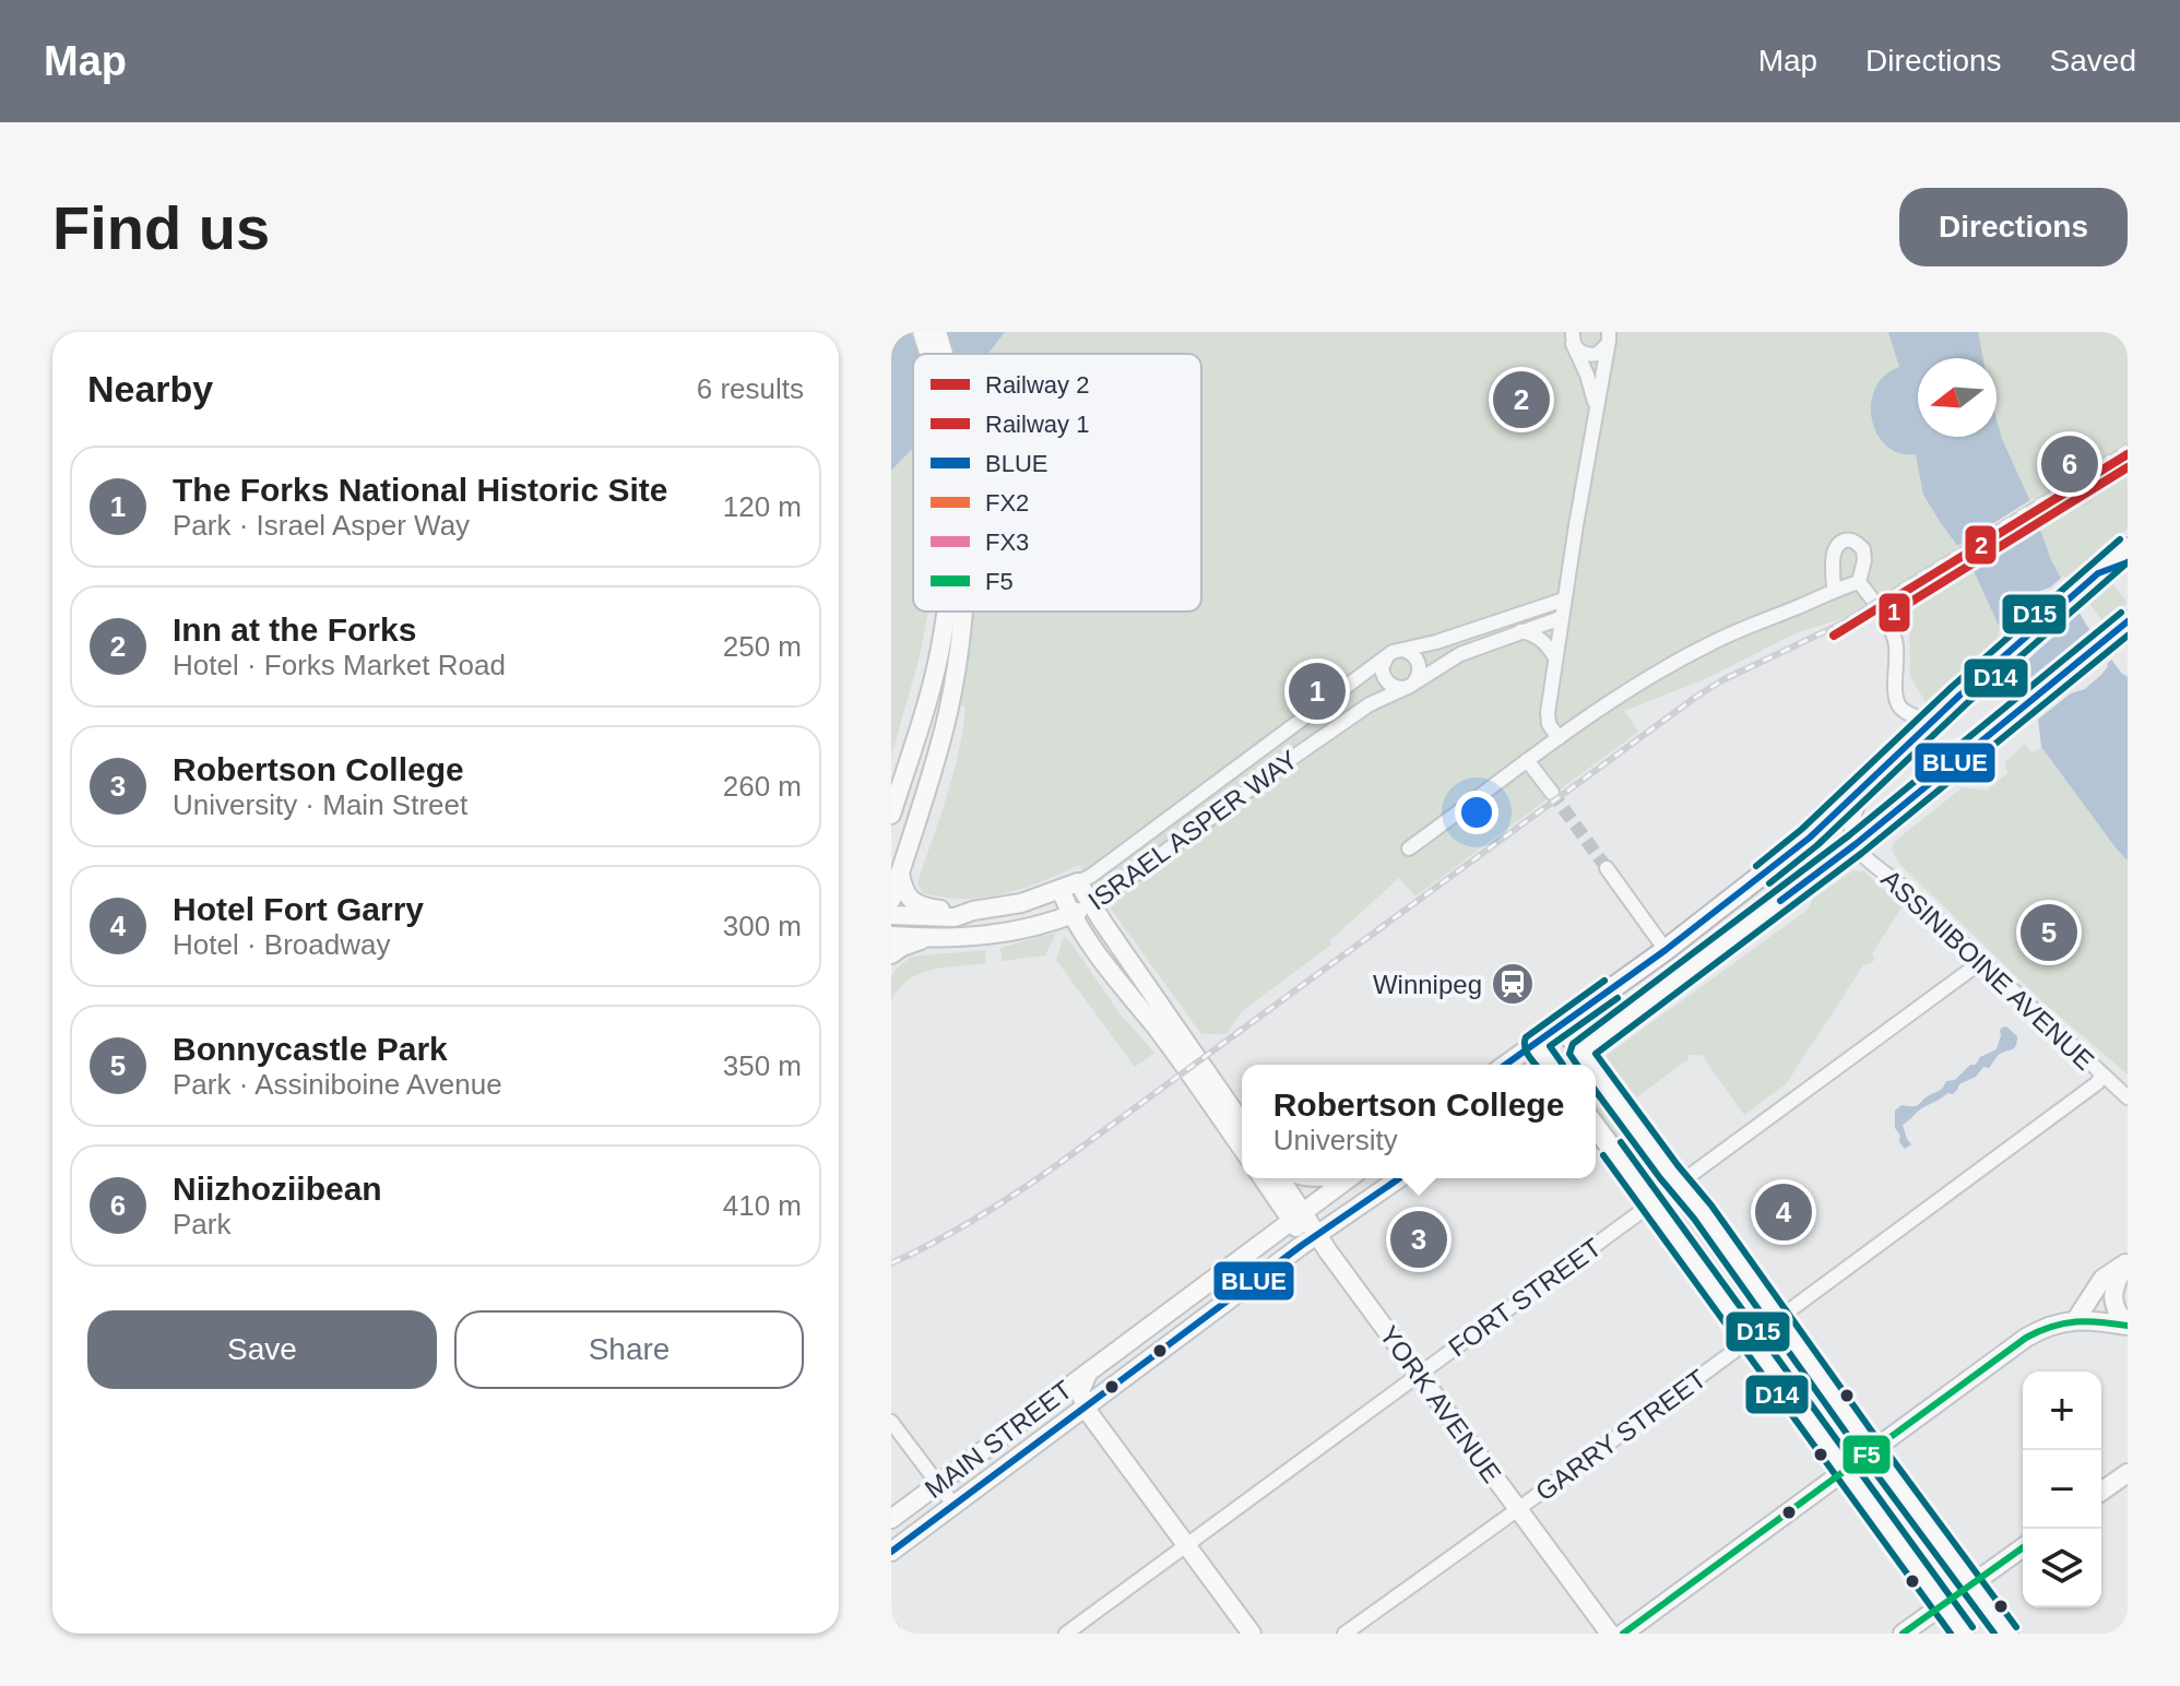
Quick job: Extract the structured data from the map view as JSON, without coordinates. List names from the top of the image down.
{
  "streets": {
    "main road": ["ISRAEL ASPER WAY", "YORK AVENUE", "MAIN STREET"],
    "street": ["ASSINIBOINE AVENUE", "FORT STREET", "GARRY STREET"]
  },
  "crossings": [
    ["ASSINIBOINE AVENUE", "FORT STREET"],
    ["ASSINIBOINE AVENUE", "GARRY STREET"],
    ["FORT STREET", "YORK AVENUE"],
    ["YORK AVENUE", "GARRY STREET"],
    ["YORK AVENUE", "MAIN STREET"]
  ],
  "places": {
    "station": ["Winnipeg"]
  },
  "lines": [
    "rail line 2",
    "rail line 1",
    "transit line D15",
    "transit line BLUE",
    "transit line D14",
    "transit line F5"
  ],
  "legend": [
    "Railway 2",
    "Railway 1",
    "BLUE",
    "FX2",
    "FX3",
    "F5"
  ],
  "north": "left",
  "page": {
    "header": "Map",
    "nav": ["Map", "Directions", "Saved"],
    "buttons": [
      "Directions",
      ["Save", "Share"]
    ],
    "title": "Find us",
    "heading": ["Nearby", "6 results"],
    "pins": [
      "2",
      "6",
      "1",
      "5",
      "4",
      "3"
    ],
    "list": [
      {
        "mark": "1",
        "name": "The Forks National Historic Site",
        "note": "Park · Israel Asper Way",
        "value": "120 m"
      },
      {
        "mark": "2",
        "name": "Inn at the Forks",
        "note": "Hotel · Forks Market Road",
        "value": "250 m"
      },
      {
        "mark": "3",
        "name": "Robertson College",
        "note": "University · Main Street",
        "value": "260 m"
      },
      {
        "mark": "4",
        "name": "Hotel Fort Garry",
        "note": "Hotel · Broadway",
        "value": "300 m"
      },
      {
        "mark": "5",
        "name": "Bonnycastle Park",
        "note": "Park · Assiniboine Avenue",
        "value": "350 m"
      },
      {
        "mark": "6",
        "name": "Niizhoziibean",
        "note": "Park",
        "value": "410 m"
      }
    ],
    "popup": ["Robertson College", "University"],
    "map_buttons": ["+", "−"]
  }
}
